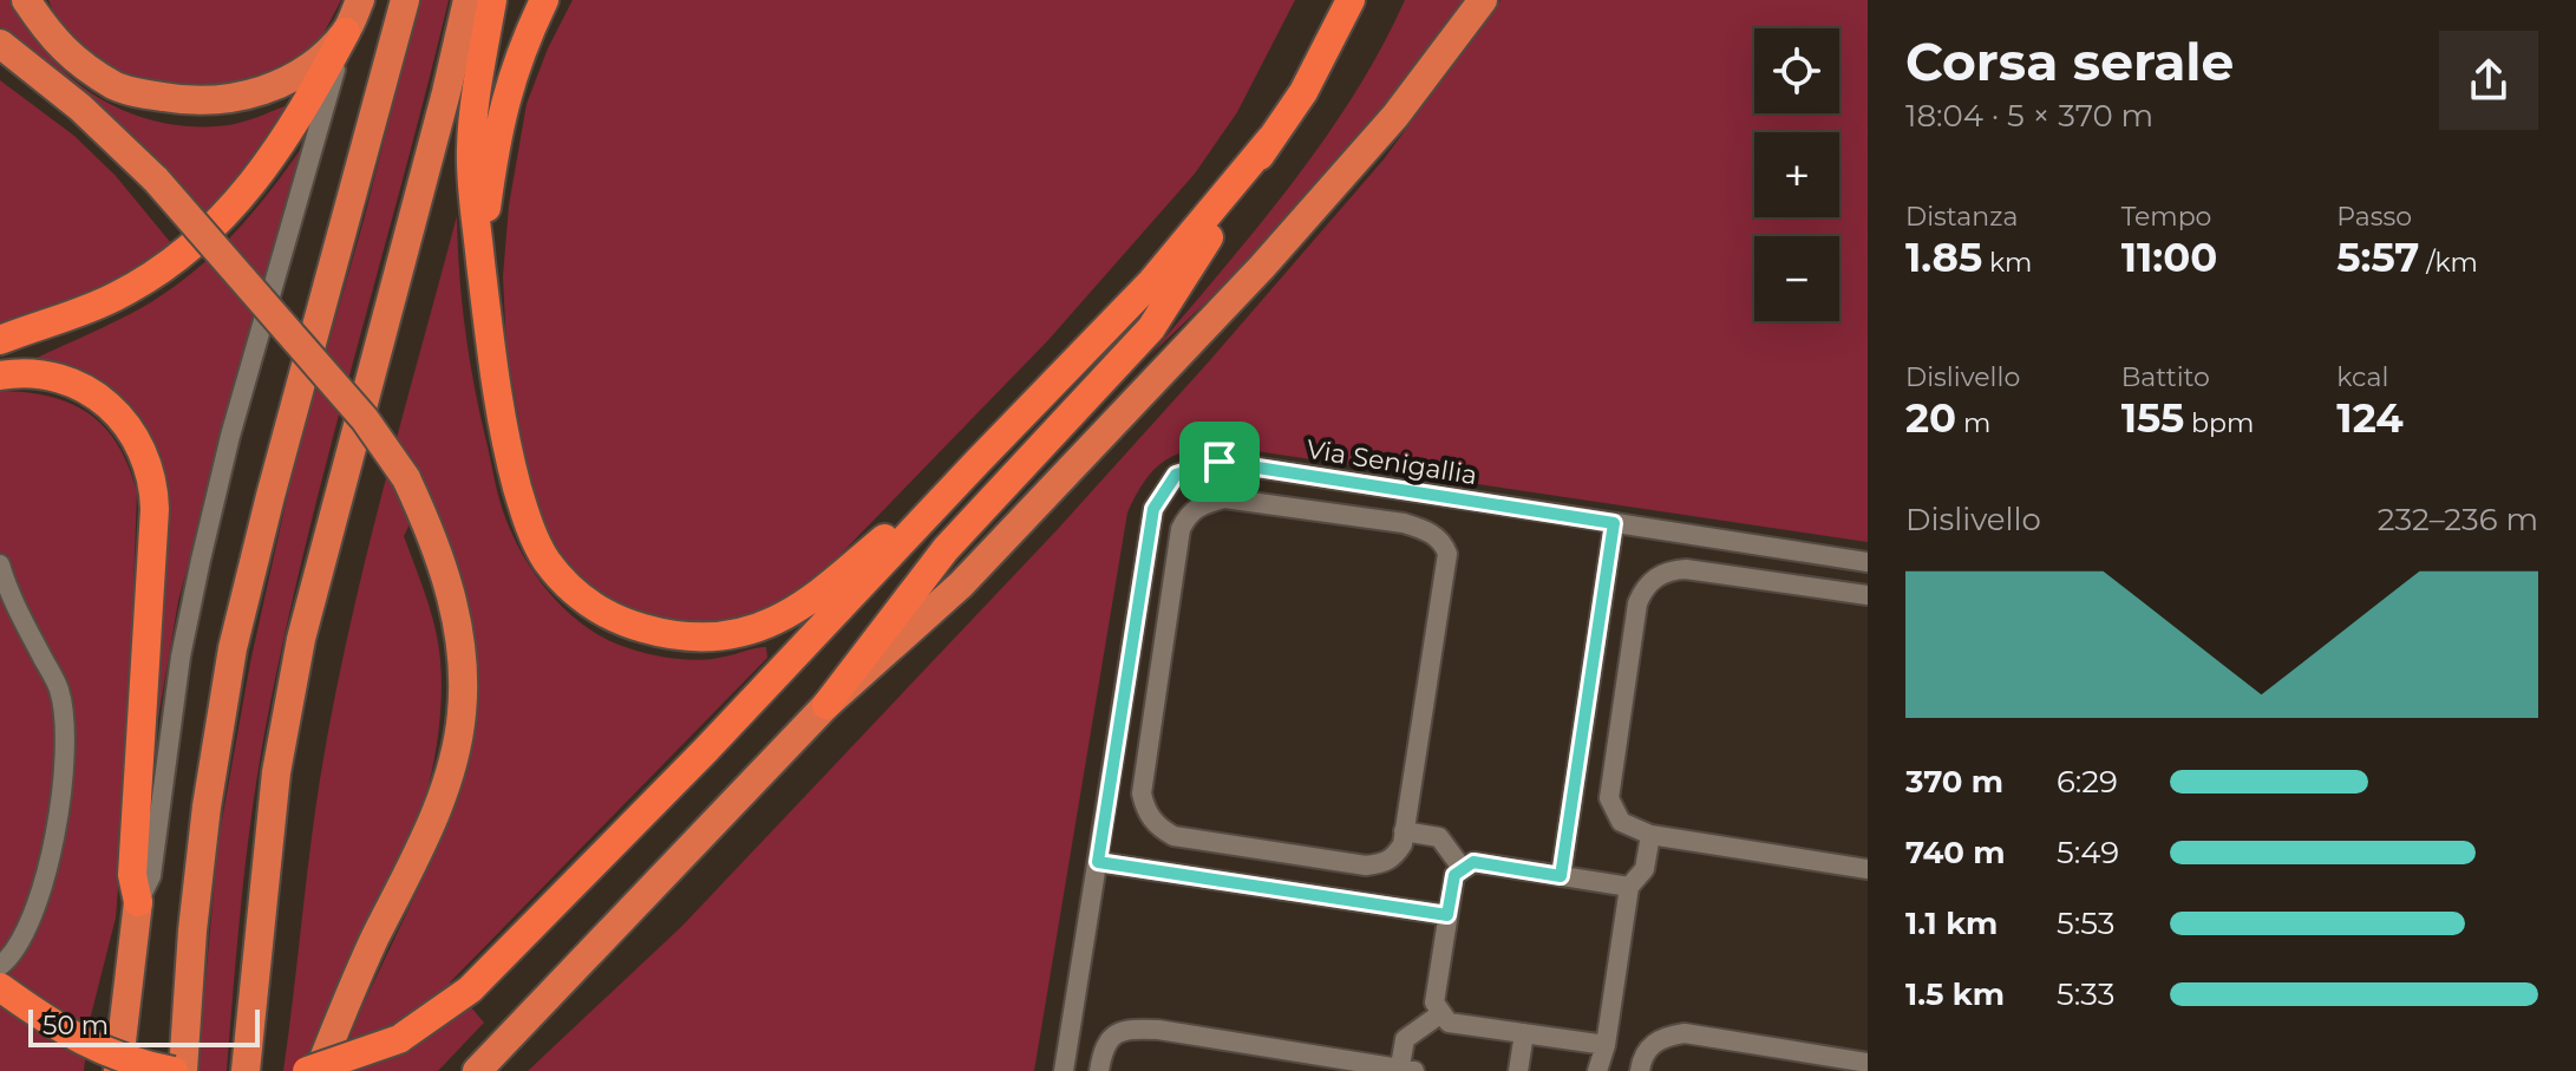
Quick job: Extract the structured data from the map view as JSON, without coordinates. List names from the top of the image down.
{
  "streets": {
    "lane": ["Via Senigallia"]
  },
  "scale_bar": "50 m",
  "page": {
    "heading": ["Corsa serale", "18:04 · 5 × 370 m"],
    "map_buttons": ["+", "−"],
    "stats": [
      ["Distanza", "1.85 km"],
      ["Tempo", "11:00"],
      ["Passo", "5:57 /km"],
      ["Dislivello", "20 m"],
      ["Battito", "155 bpm"],
      ["kcal", "124"]
    ],
    "chart": ["Dislivello", "232–236 m"],
    "list": [
      {
        "name": "370 m",
        "note": "6:29"
      },
      {
        "name": "740 m",
        "note": "5:49"
      },
      {
        "name": "1.1 km",
        "note": "5:53"
      },
      {
        "name": "1.5 km",
        "note": "5:33"
      }
    ],
    "scale": "50 m"
  }
}
